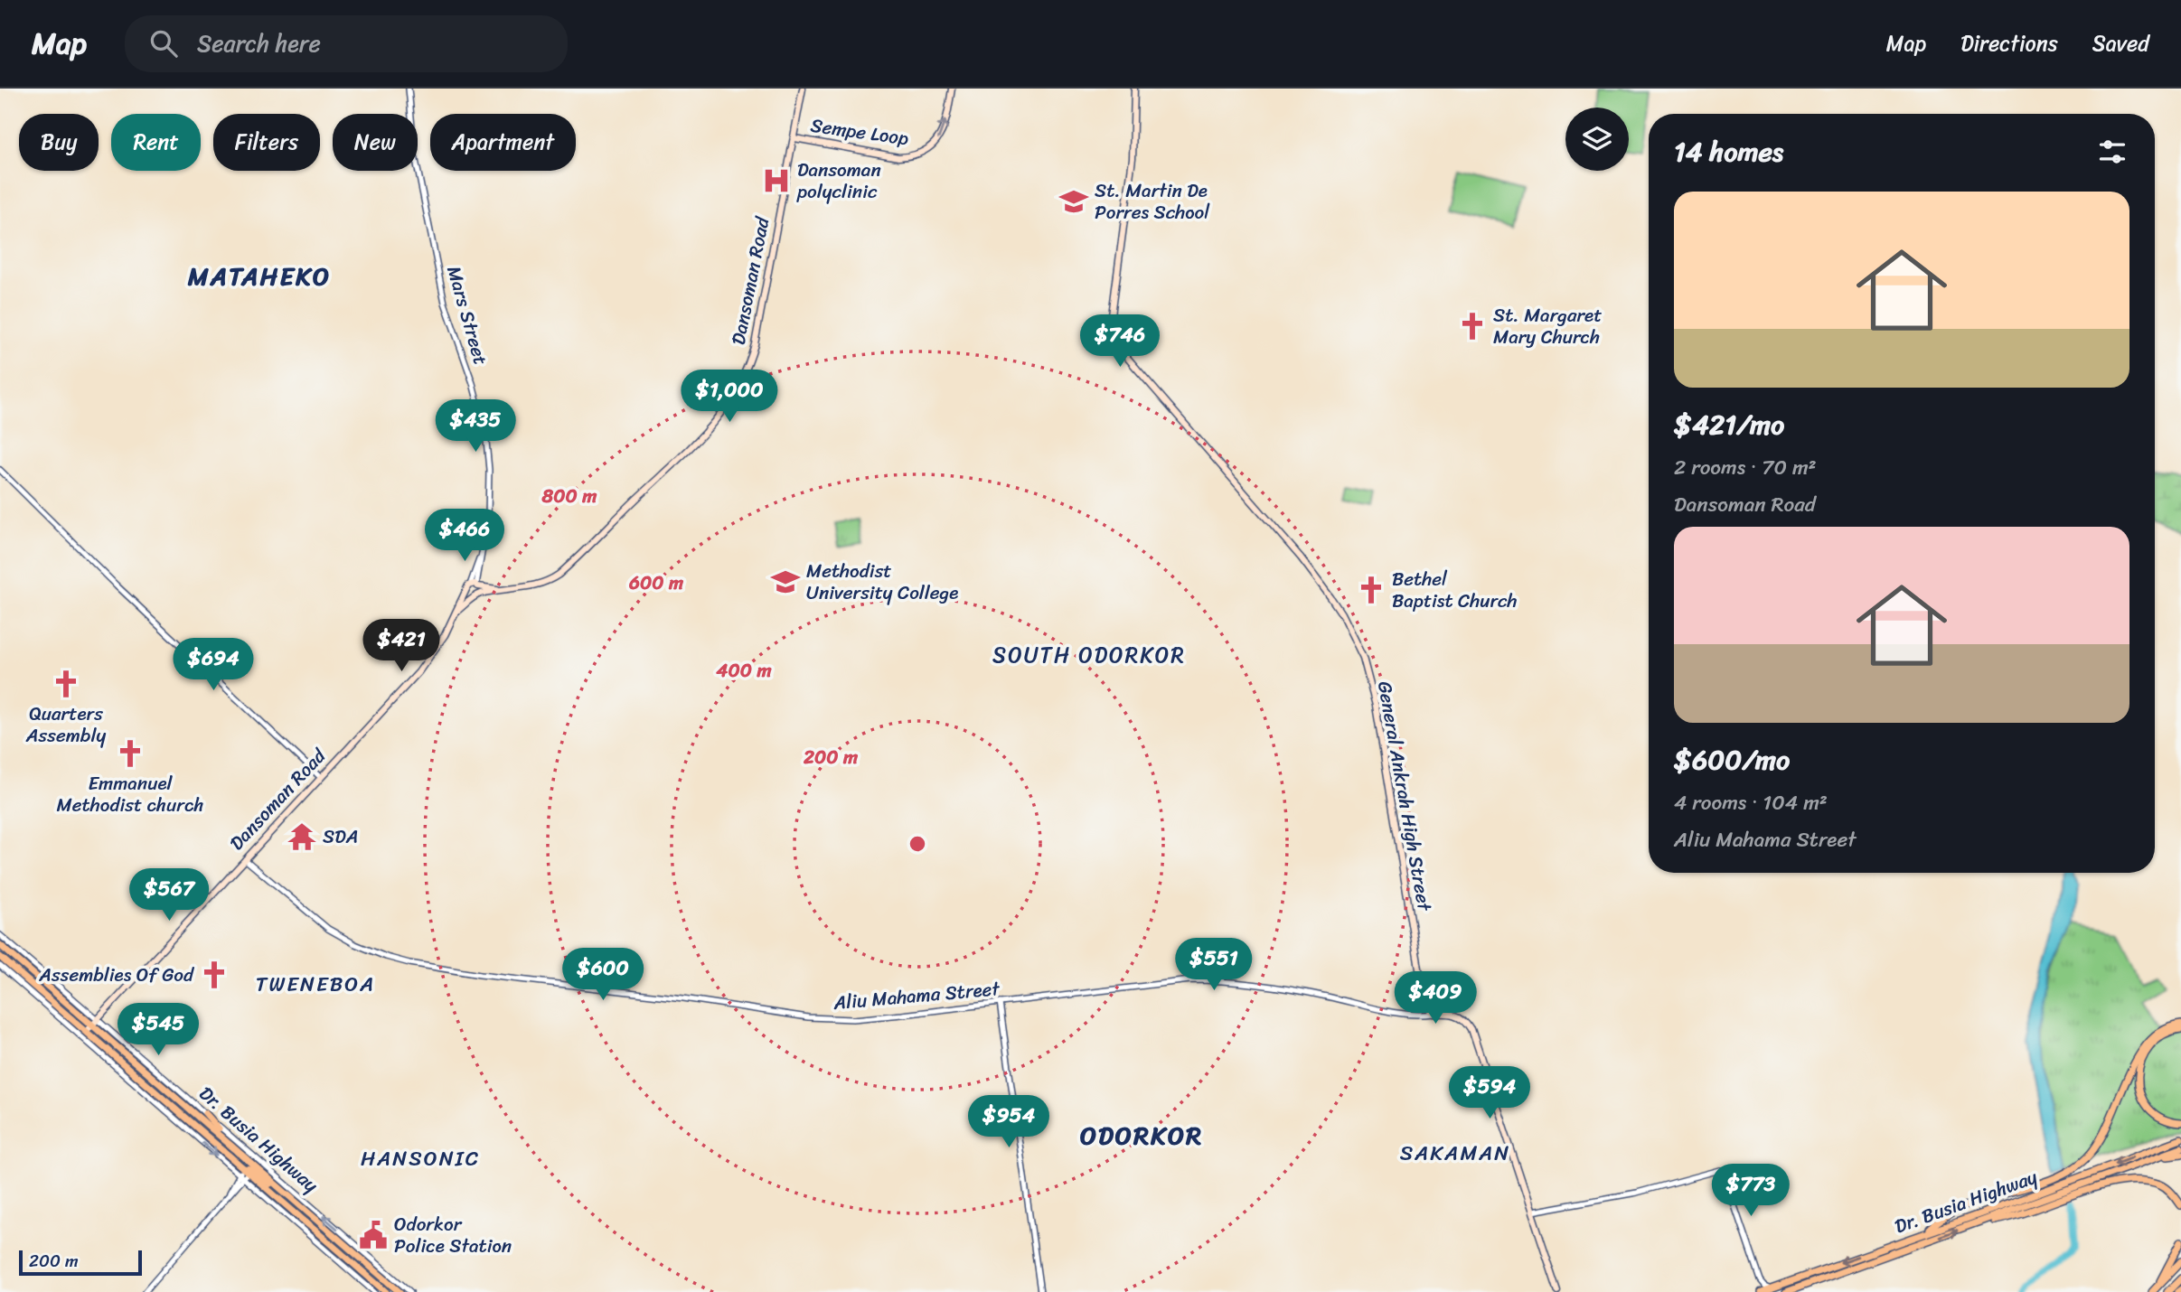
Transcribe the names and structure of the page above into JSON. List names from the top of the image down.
{
  "streets": {
    "highway": ["Dr. Busia Highway"],
    "main road": ["Sempe Loop", "Dansoman Road", "General Ankrah High Street"],
    "street": ["Mars Street", "Aliu Mahama Street"]
  },
  "crossings": [
    ["Sempe Loop", "Dansoman Road"],
    ["Dansoman Road", "Mars Street"],
    ["Dansoman Road", "Aliu Mahama Street"],
    ["Dansoman Road", "Dr. Busia Highway"]
  ],
  "one_way": ["Sempe Loop"],
  "districts": [
    "MATAHEKO",
    "SOUTH ODORKOR",
    "TWENEBOA",
    "ODORKOR",
    "SAKAMAN",
    "HANSONIC"
  ],
  "places": {
    "hospital": ["Dansoman polyclinic"],
    "school or university": ["St. Martin De Porres School", "Methodist University College"],
    "church": [
      "St. Margaret Mary Church",
      "Bethel Baptist Church",
      "Quarters Assembly",
      "Emmanuel Methodist church",
      "Assemblies Of God"
    ],
    "temple": ["SDA"],
    "public building": ["Odorkor Police Station"]
  },
  "scale_bar": "200 m",
  "page": {
    "header": "Map",
    "search": "Search here",
    "nav": ["Map", "Directions", "Saved"],
    "chip": [
      "Buy",
      "Rent",
      "Filters",
      "New",
      "Apartment"
    ],
    "heading": "14 homes",
    "list": [
      {
        "name": "$421/mo",
        "note": "2 rooms · 70 m² · Dansoman Road"
      },
      {
        "name": "$600/mo",
        "note": "4 rooms · 104 m² · Aliu Mahama Street"
      }
    ],
    "price": [
      "$746",
      "$1,000",
      "$435",
      "$466",
      "$421",
      "$694",
      "$567",
      "$551",
      "$600",
      "$409",
      "$545",
      "$594",
      "$954",
      "$773"
    ],
    "scale": "200 m"
  },
  "rings": [
    "800 m",
    "600 m",
    "400 m",
    "200 m"
  ]
}
